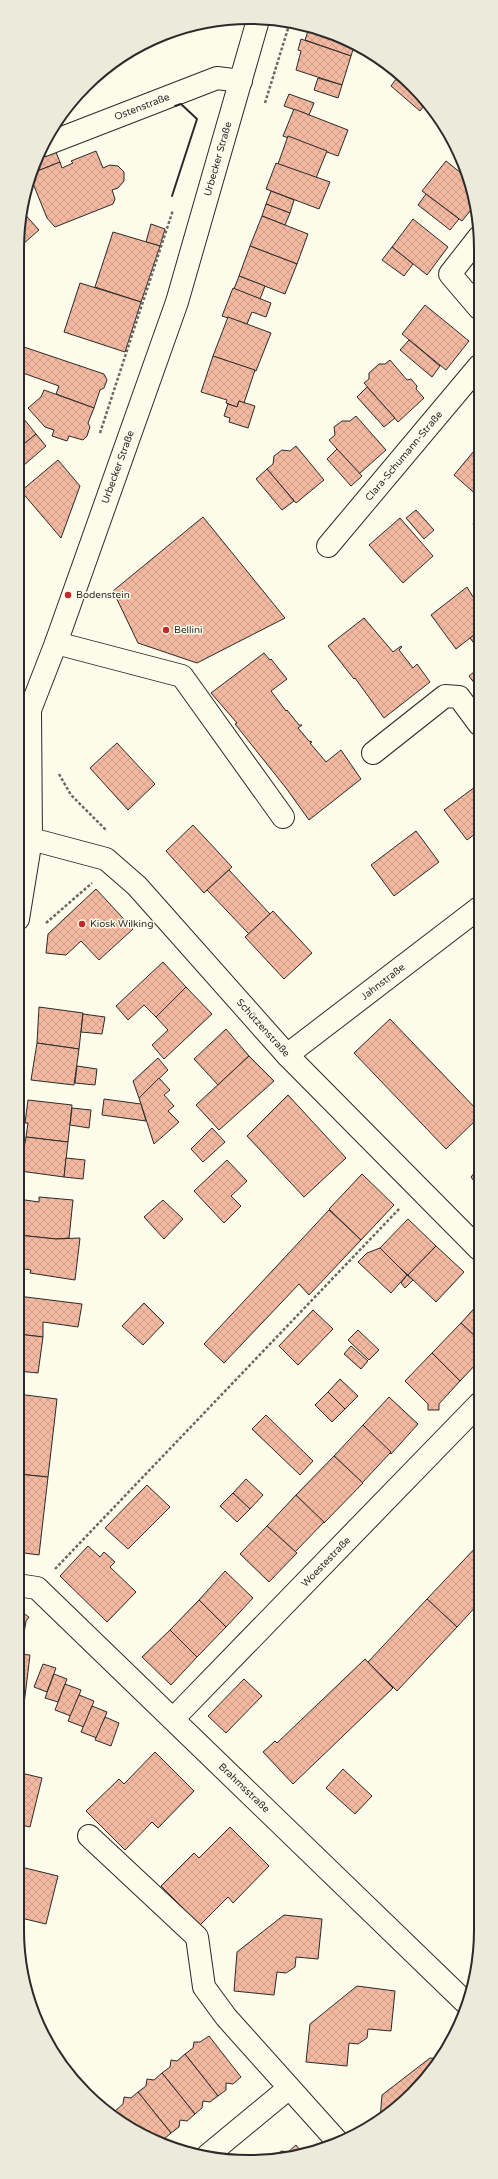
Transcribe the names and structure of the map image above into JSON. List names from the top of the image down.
{
  "streets": {
    "street": [
      "Ostenstraße",
      "Urbecker Straße",
      "Clara-Schumann-Straße",
      "Jahnstraße",
      "Schützenstraße",
      "Woestestraße",
      "Brahmsstraße"
    ]
  },
  "crossings": [
    ["Ostenstraße", "Urbecker Straße"],
    ["Urbecker Straße", "Schützenstraße"],
    ["Jahnstraße", "Schützenstraße"],
    ["Woestestraße", "Brahmsstraße"]
  ],
  "places": ["Bodenstein", "Bellini", "Kiosk Wilking"]
}
